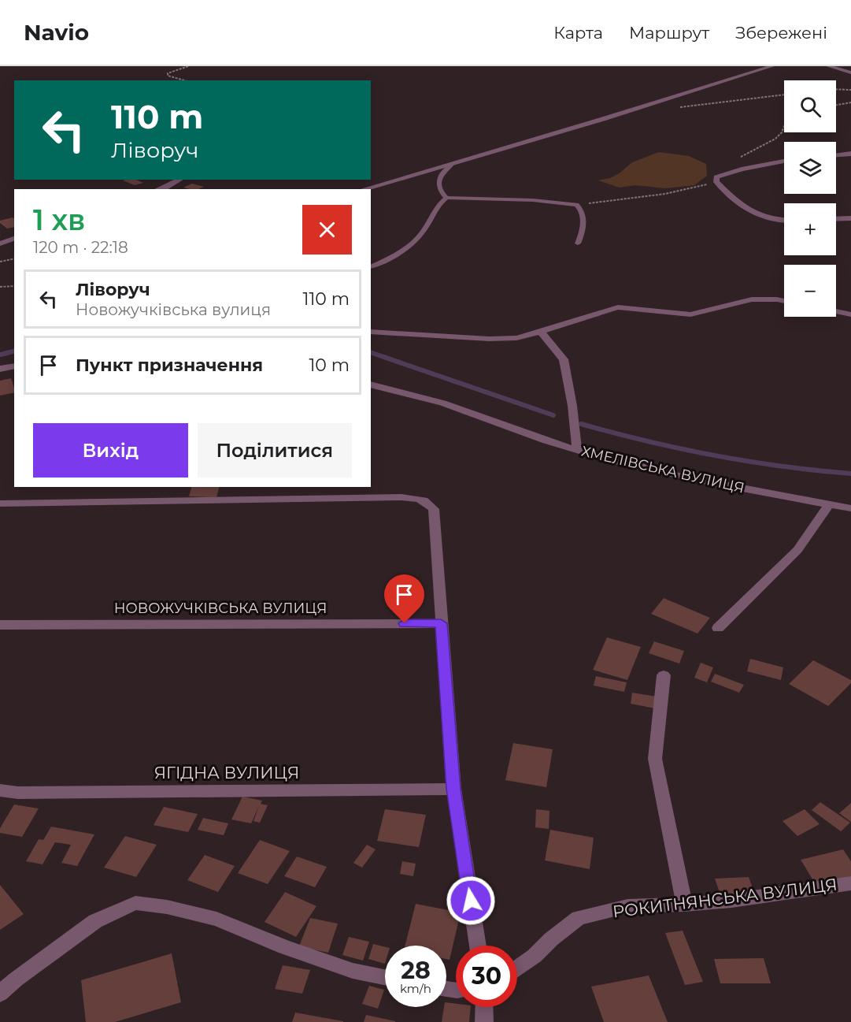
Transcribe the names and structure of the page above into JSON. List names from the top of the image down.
{
  "streets": {
    "street": [
      "ХМЕЛІВСЬКА ВУЛИЦЯ",
      "НОВОЖУЧКІВСЬКА ВУЛИЦЯ",
      "ЯГІДНА ВУЛИЦЯ",
      "РОКИТНЯНСЬКА ВУЛИЦЯ"
    ]
  },
  "page": {
    "header": "Navio",
    "nav": ["Карта", "Маршрут", "Збережені"],
    "map_buttons": ["+", "−"],
    "turn": ["110 m", "Ліворуч"],
    "heading": ["1 хв", "120 m · 22:18"],
    "list": [
      {
        "name": "Ліворуч",
        "note": "Новожучківська вулиця",
        "value": "110 m"
      },
      {
        "name": "Пункт призначення",
        "value": "10 m"
      }
    ],
    "buttons": ["Вихід", "Поділитися"],
    "speed": "28 km/h",
    "limit": "30"
  }
}
